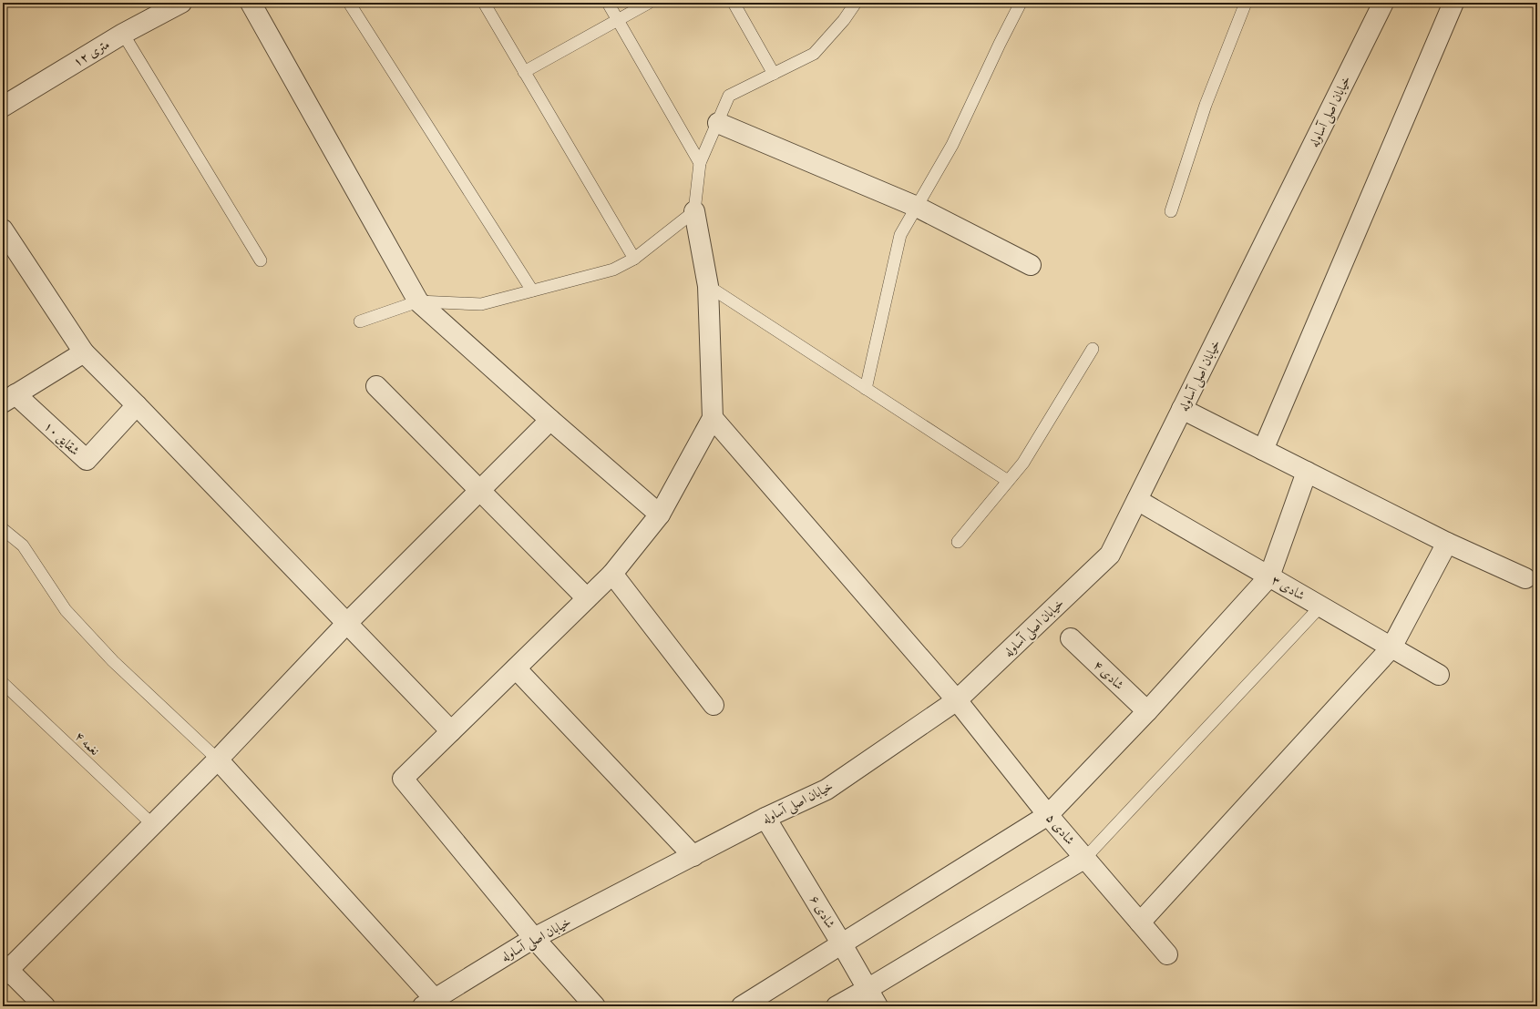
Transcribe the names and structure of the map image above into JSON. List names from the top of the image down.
{
  "streets": {
    "street": [
      "۱۲ متری",
      "خیابان اصلی آساوله",
      "شقایق ۱۰",
      "شادی ۳",
      "شادی ۴",
      "شادی ۵",
      "شادی ۶"
    ],
    "lane": ["نغمه ۴"]
  },
  "crossings": [
    ["خیابان اصلی آساوله", "شادی ۳"],
    ["خیابان اصلی آساوله", "شادی ۵"],
    ["خیابان اصلی آساوله", "شادی ۶"]
  ]
}
